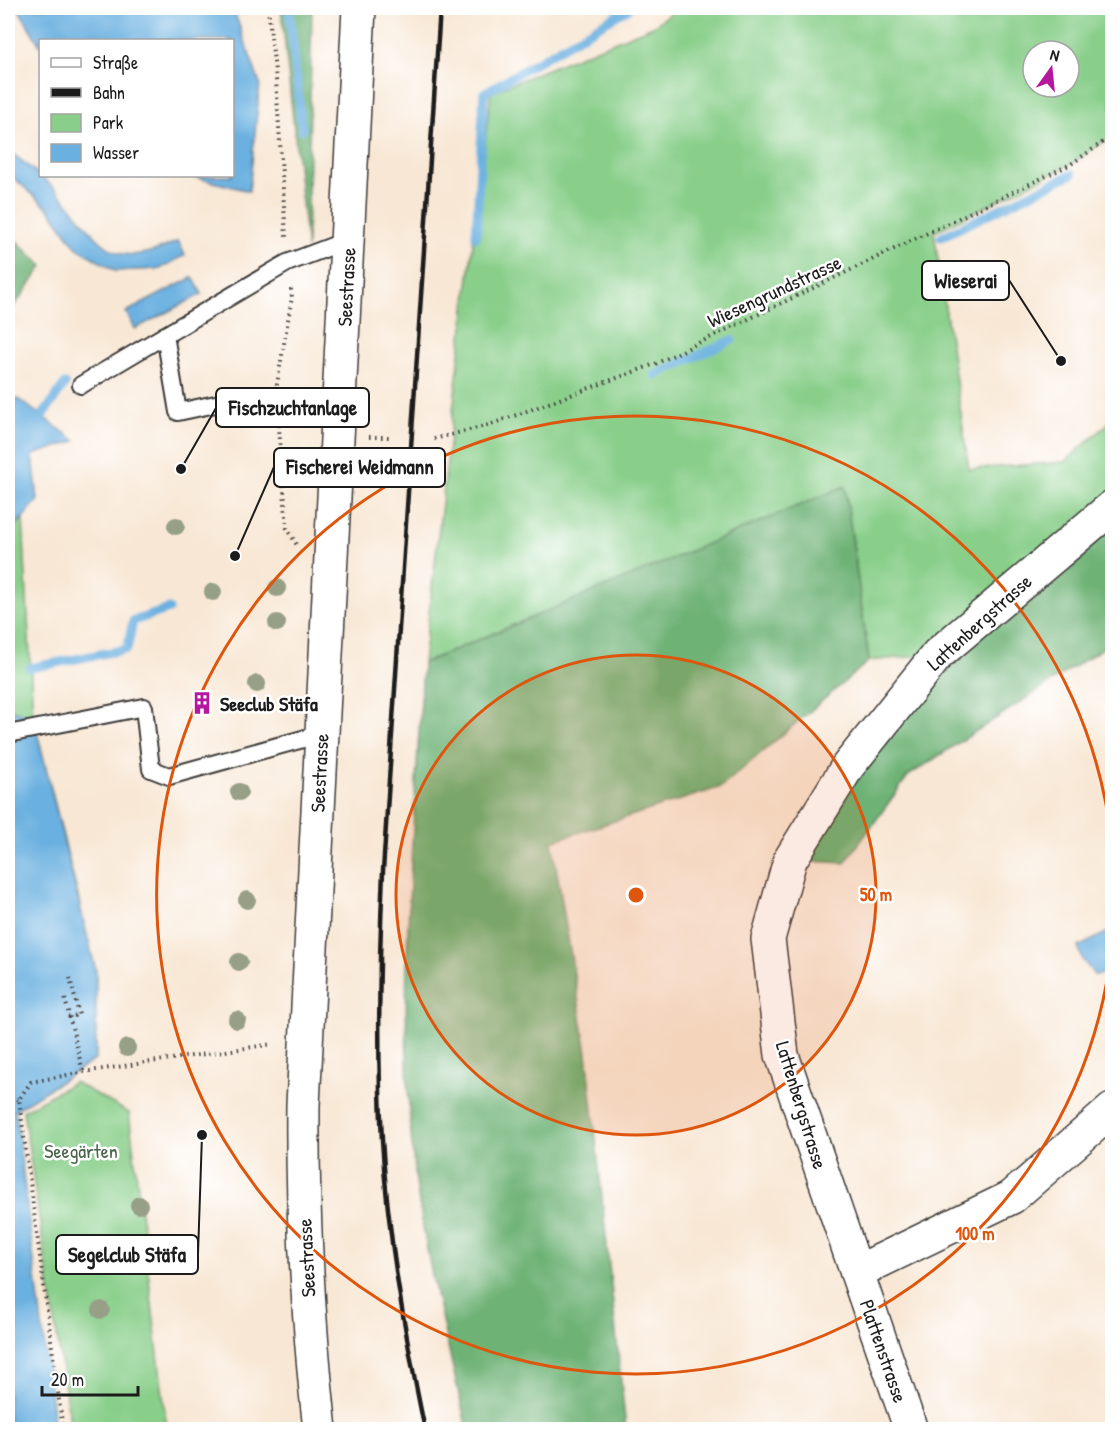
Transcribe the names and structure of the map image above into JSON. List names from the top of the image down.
{
  "streets": {
    "main road": ["Seestrasse", "Lattenbergstrasse", "Plattenstrasse"],
    "path": ["Wiesengrundstrasse"]
  },
  "crossings": [
    ["Lattenbergstrasse", "Plattenstrasse"]
  ],
  "parks": ["Seegärten"],
  "places": {
    "other": [
      "Wieserai",
      "Fischzuchtanlage",
      "Fischerei Weidmann",
      "Segelclub Stäfa"
    ],
    "building": ["Seeclub Stäfa"]
  },
  "legend": [
    "Straße",
    "Bahn",
    "Park",
    "Wasser"
  ],
  "scale_bar": "20 m",
  "north": "top",
  "rings": ["50 m", "100 m"]
}
